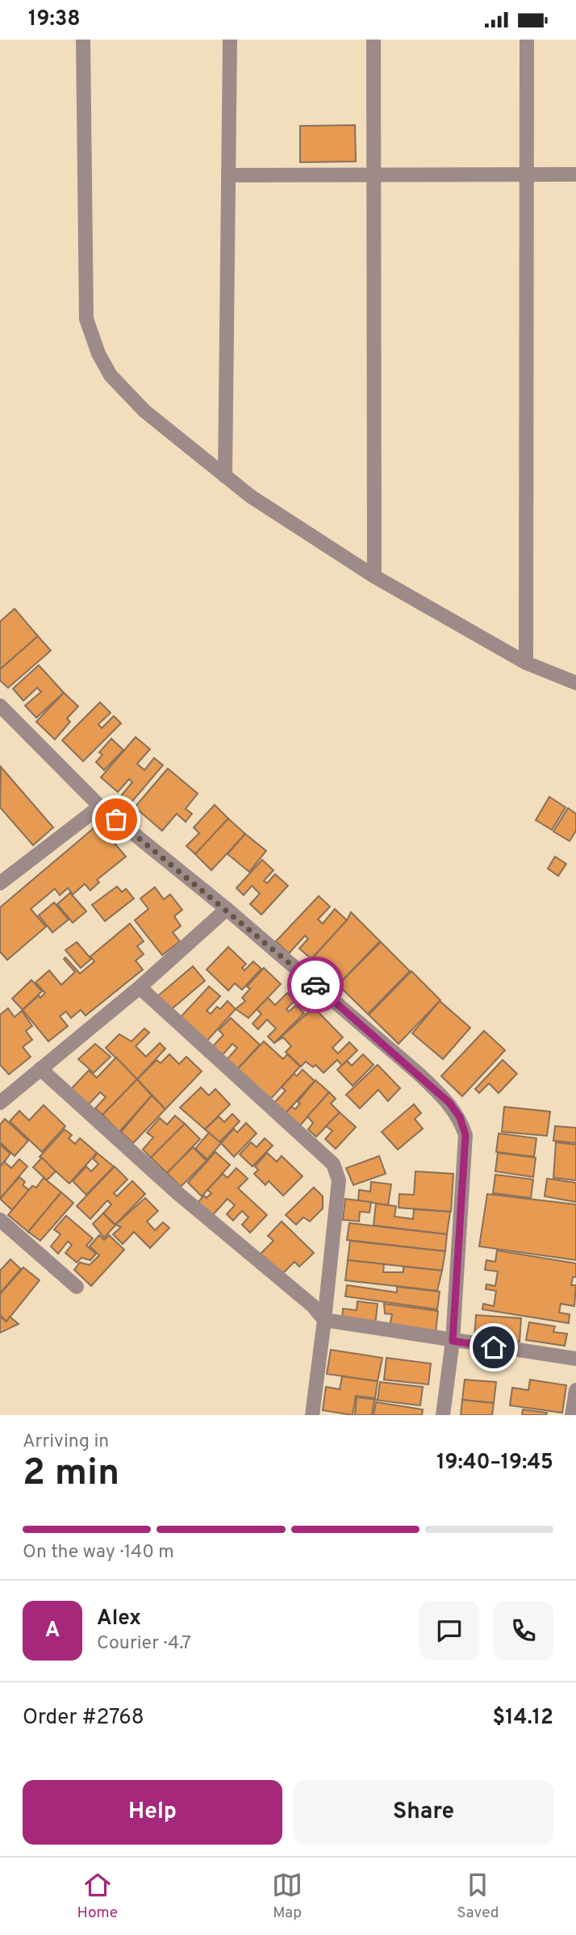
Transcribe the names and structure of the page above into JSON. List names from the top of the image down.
{
  "page": {
    "status": "19:38",
    "heading": ["2 min", "Arriving in", "19:40–19:45"],
    "panel": [
      "Alex",
      "Courier · 4.7",
      "Order #2768",
      "$14.12"
    ],
    "bar": "On the way · 140 m",
    "round": "A",
    "buttons": ["Help", "Share"],
    "tabs": ["Home", "Map", "Saved"]
  }
}
